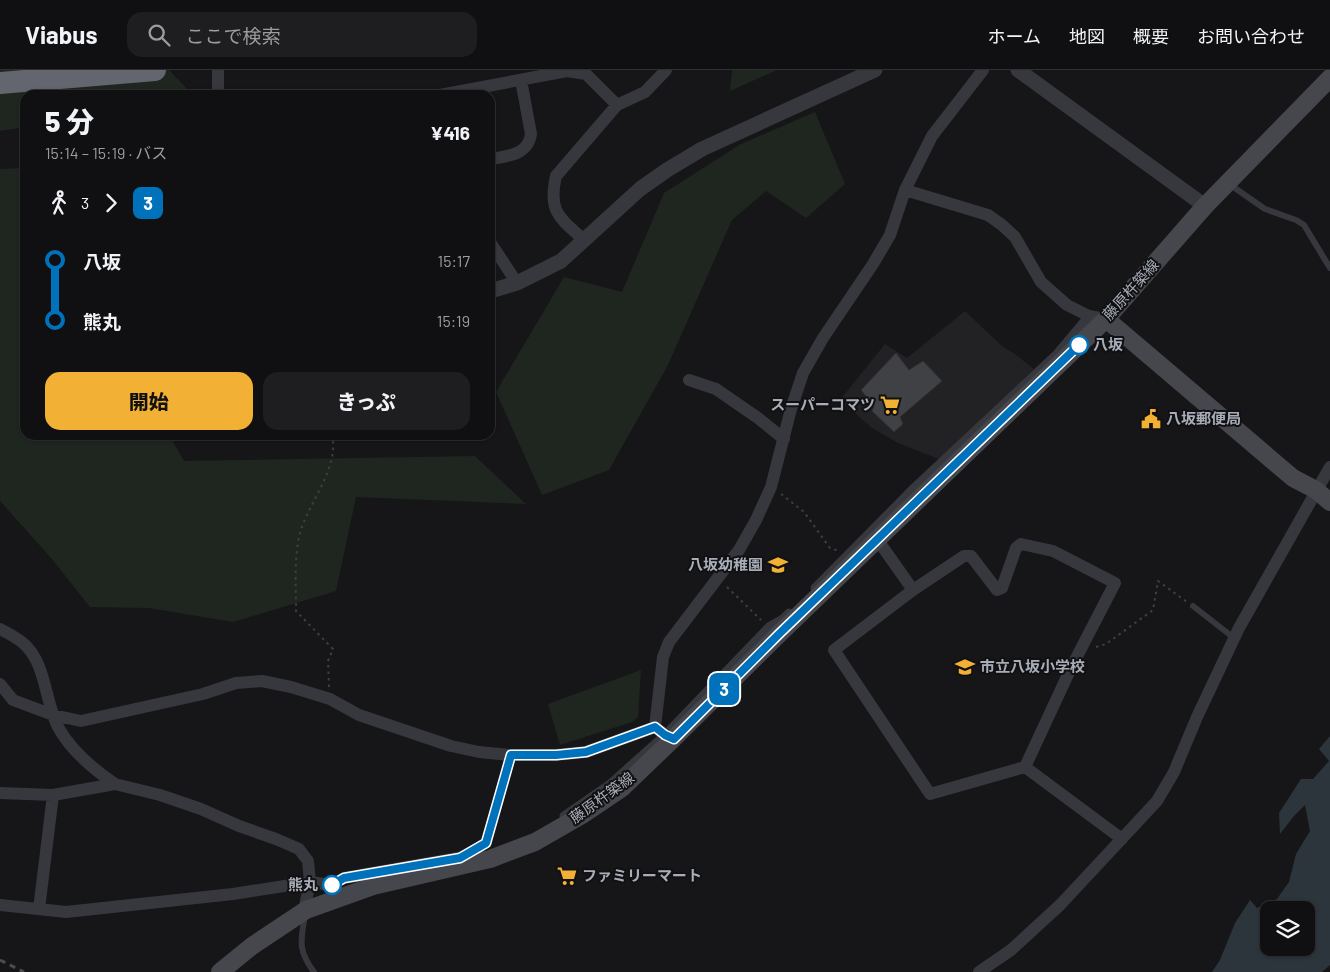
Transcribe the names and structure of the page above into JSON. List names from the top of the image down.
{
  "streets": {
    "main road": ["藤原杵築線"]
  },
  "places": {
    "other": ["八坂", "熊丸"],
    "supermarket": ["スーパーコマツ", "ファミリーマート"],
    "public building": ["八坂郵便局"],
    "school or university": ["八坂幼稚園", "市立八坂小学校"]
  },
  "lines": ["bus line 3"],
  "page": {
    "header": "Viabus",
    "search": "ここで検索",
    "nav": [
      "ホーム",
      "地図",
      "概要",
      "お問い合わせ"
    ],
    "on_map": "3",
    "heading": ["5 分", "15:14 – 15:19 · バス", "¥416"],
    "legs": ["3", "3"],
    "list": [
      {
        "name": "八坂",
        "value": "15:17"
      },
      {
        "name": "熊丸",
        "value": "15:19"
      }
    ],
    "buttons": ["開始", "きっぷ"]
  }
}
